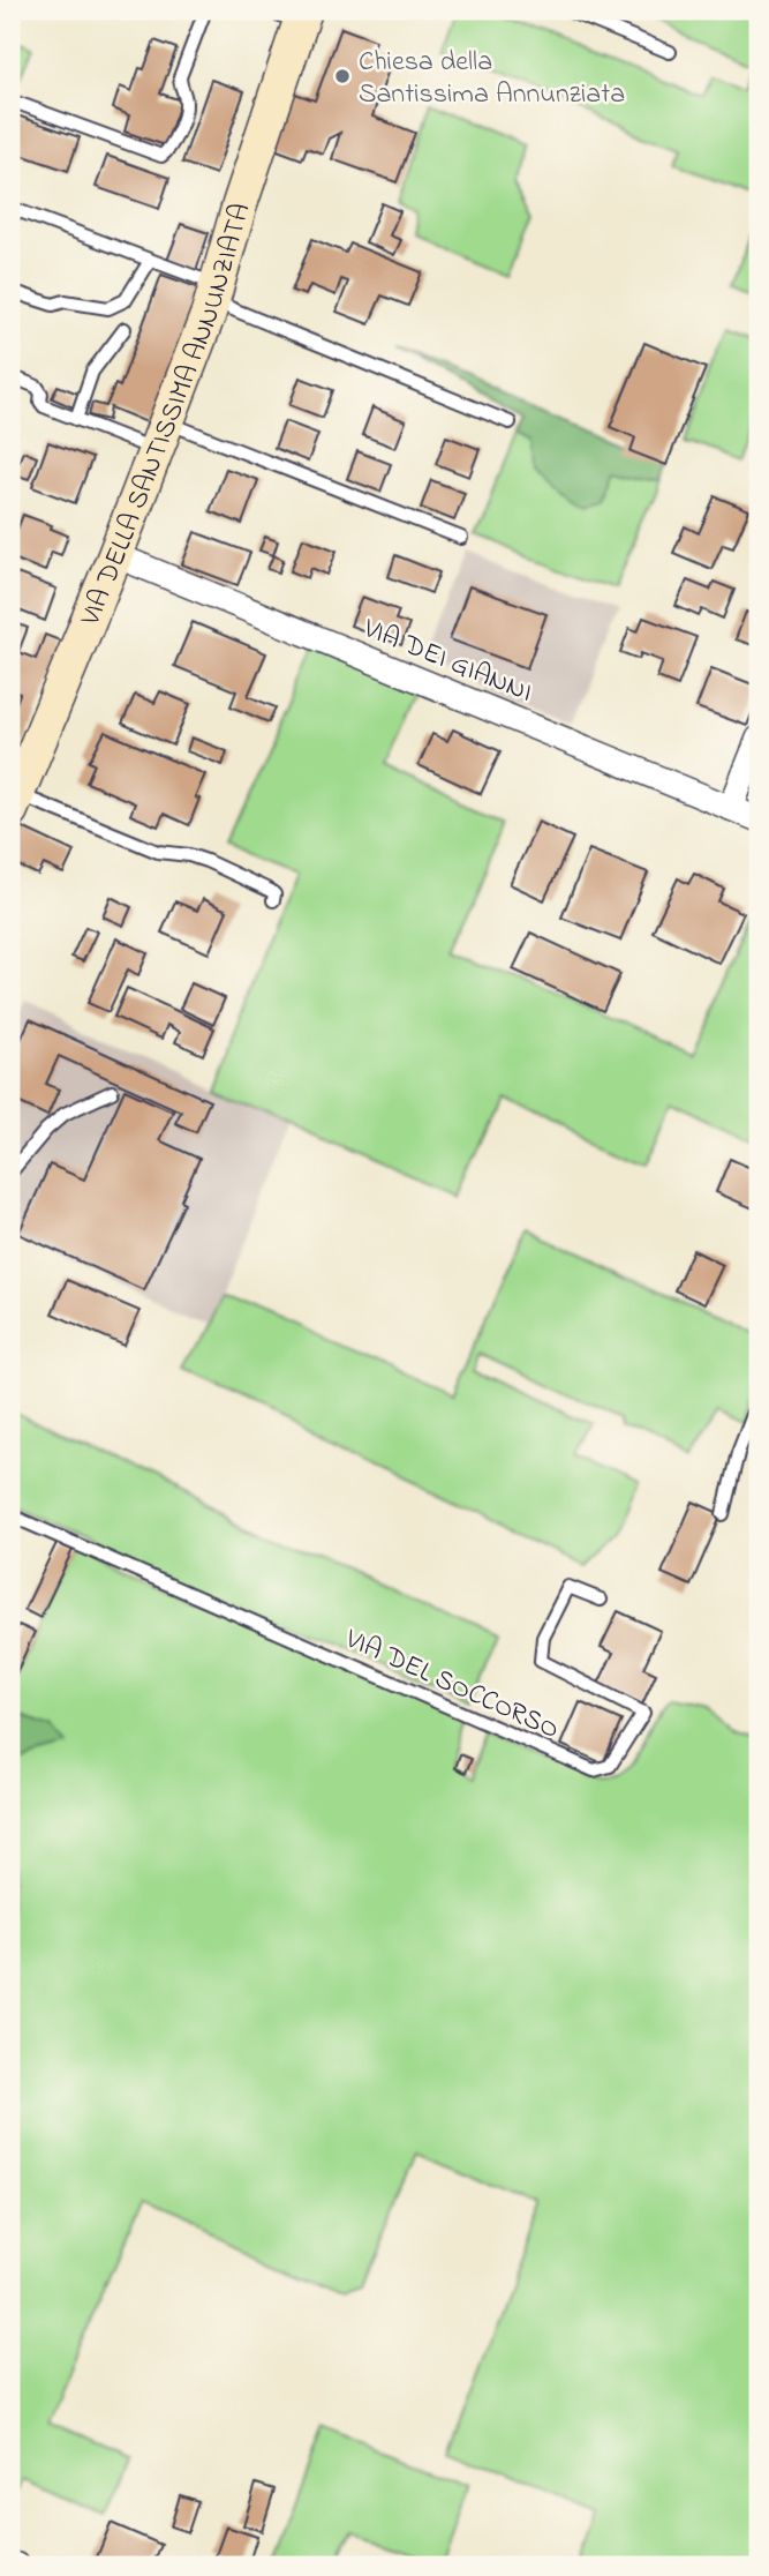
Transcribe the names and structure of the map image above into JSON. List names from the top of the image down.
{
  "streets": {
    "street": ["VIA DELLA SANTISSIMA ANNUNZIATA", "VIA DEI GIANNI"],
    "lane": ["VIA DEL SOCCORSO"]
  },
  "crossings": [
    ["VIA DELLA SANTISSIMA ANNUNZIATA", "VIA DEI GIANNI"]
  ],
  "places": ["Chiesa della Santissima Annunziata"]
}
